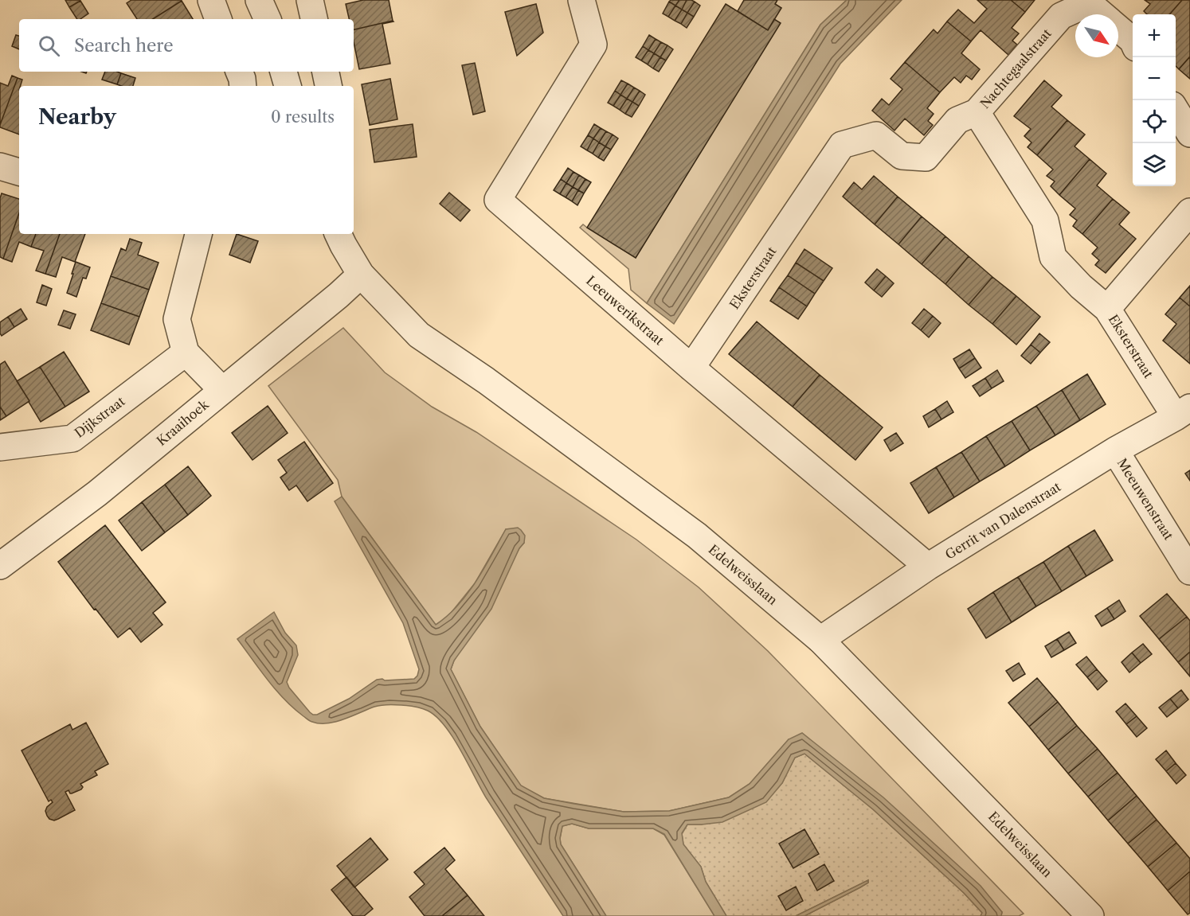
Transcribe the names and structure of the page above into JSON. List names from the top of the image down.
{
  "streets": {
    "street": [
      "Nachtegaalstraat",
      "Eksterstraat",
      "Leeuwerikstraat",
      "Dijkstraat",
      "Kraaihoek",
      "Meeuwenstraat",
      "Gerrit van Dalenstraat",
      "Edelweisslaan"
    ]
  },
  "crossings": [
    ["Nachtegaalstraat", "Eksterstraat"],
    ["Eksterstraat", "Leeuwerikstraat"],
    ["Eksterstraat", "Gerrit van Dalenstraat"],
    ["Leeuwerikstraat", "Gerrit van Dalenstraat"],
    ["Kraaihoek", "Edelweisslaan"],
    ["Meeuwenstraat", "Gerrit van Dalenstraat"],
    ["Gerrit van Dalenstraat", "Edelweisslaan"]
  ],
  "north": "bottom right",
  "page": {
    "map_buttons": ["+", "−"],
    "search": "Search here",
    "heading": ["Nearby", "0 results"]
  }
}
